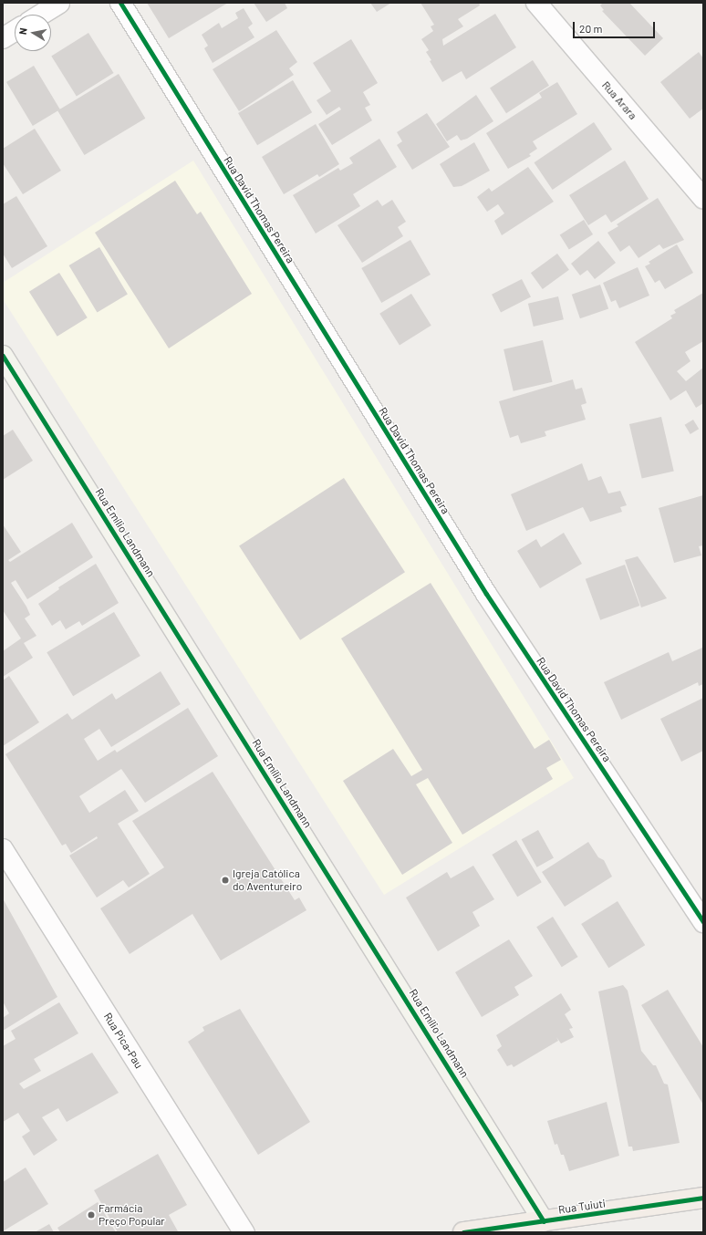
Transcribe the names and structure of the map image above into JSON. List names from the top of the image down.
{
  "streets": {
    "main road": ["Rua Tuiuti"],
    "street": [
      "Rua Arara",
      "Rua David Thomas Pereira",
      "Rua Emílio Landmann",
      "Rua Pica-Pau"
    ]
  },
  "crossings": [
    ["Rua Emílio Landmann", "Rua Tuiuti"]
  ],
  "places": ["Igreja Católica do Aventureiro", "Farmácia Preço Popular"],
  "scale_bar": "20 m",
  "north": "left"
}
